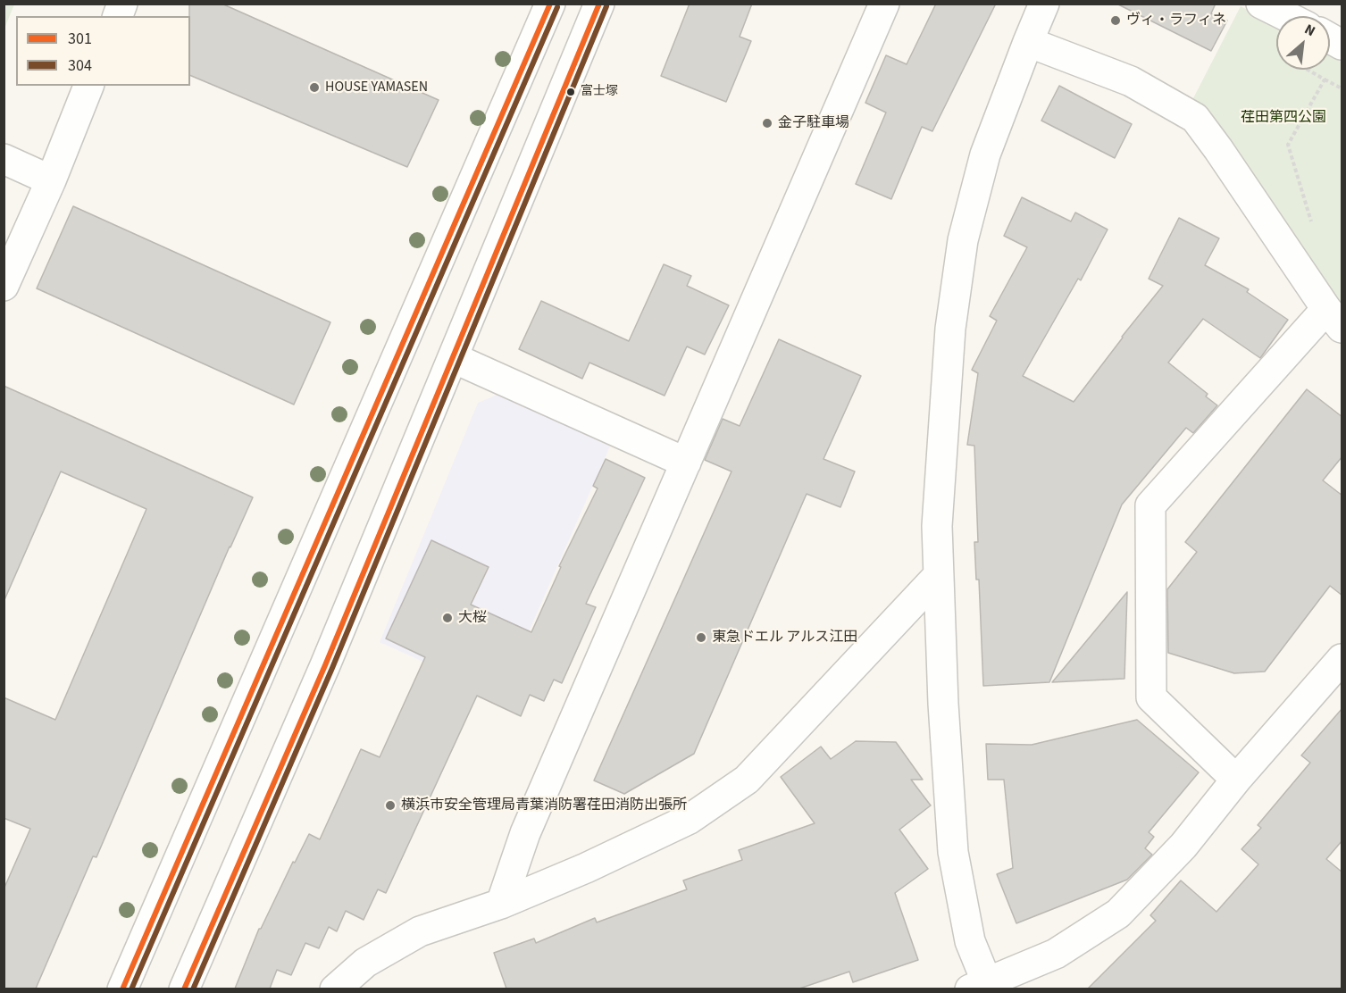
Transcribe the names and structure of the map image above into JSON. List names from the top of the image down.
{
  "parks": ["荏田第四公園"],
  "places": [
    "ヴィ・ラフィネ",
    "HOUSE YAMASEN",
    "富士塚",
    "金子駐車場",
    "大桜",
    "東急ドエル アルス江田",
    "横浜市安全管理局青葉消防署荏田消防出張所"
  ],
  "lines": ["transit line 301", "transit line 304"],
  "legend": ["301", "304"],
  "north": "top right"
}
